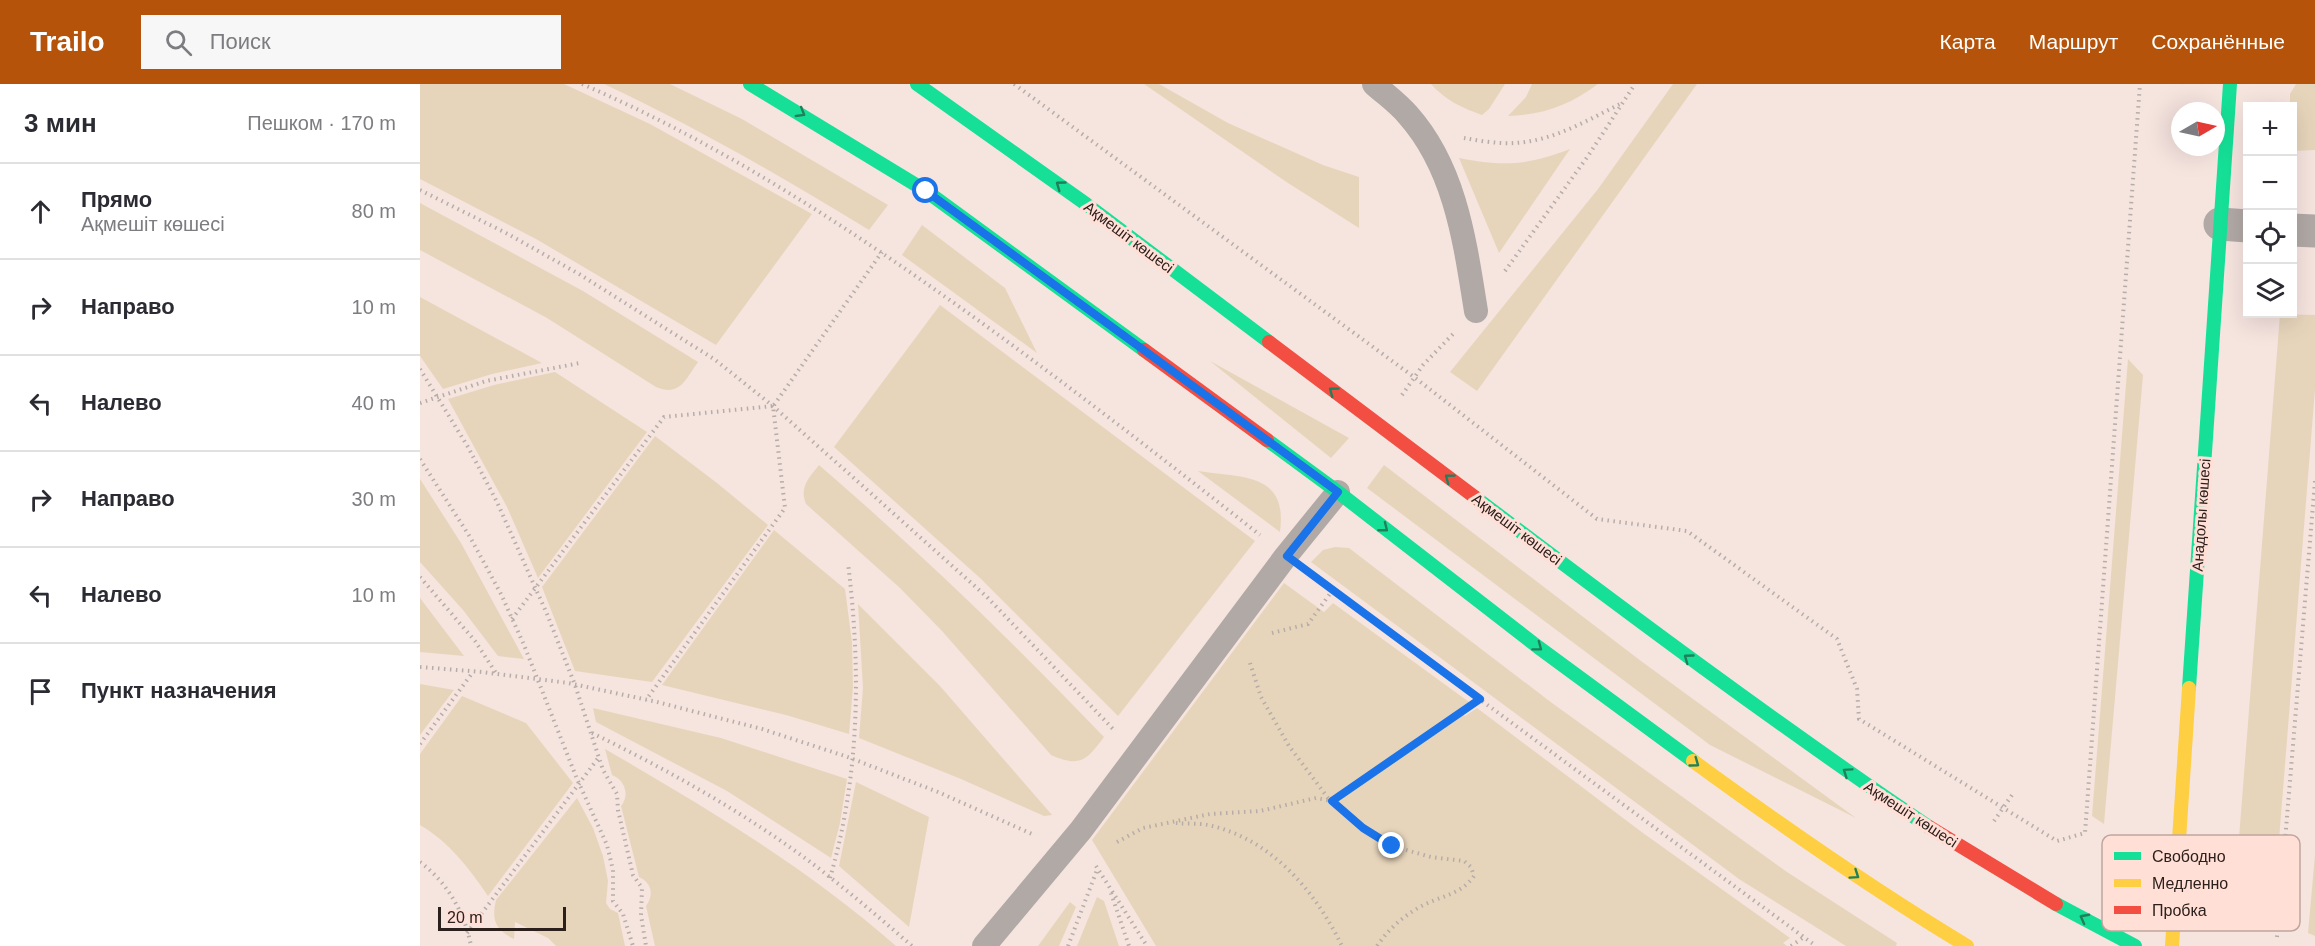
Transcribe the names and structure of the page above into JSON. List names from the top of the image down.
{
  "streets": {
    "street": ["Ақмешіт көшесі", "Анадолы көшесі"]
  },
  "legend": ["Свободно", "Медленно", "Пробка"],
  "scale_bar": "20 m",
  "north": "right",
  "page": {
    "header": "Trailo",
    "search": "Поиск",
    "nav": ["Карта", "Маршрут", "Сохранённые"],
    "heading": ["3 мин", "Пешком · 170 m"],
    "map_buttons": ["+", "−"],
    "list": [
      ["Прямо", "Ақмешіт көшесі", "80 m"],
      ["Направо", "10 m"],
      ["Налево", "40 m"],
      ["Направо", "30 m"],
      ["Налево", "10 m"],
      "Пункт назначения"
    ],
    "scale": "20 m"
  }
}
